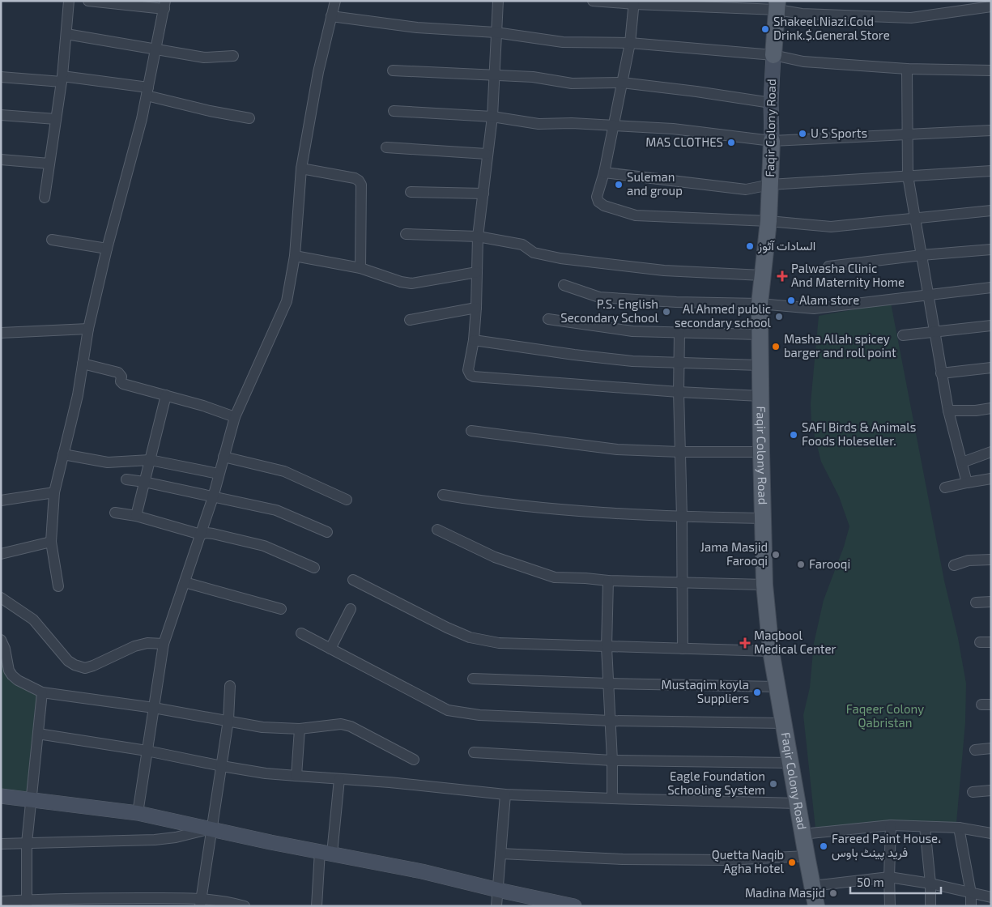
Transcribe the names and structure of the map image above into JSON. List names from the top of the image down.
{
  "streets": {
    "main road": ["Faqir Colony Road"]
  },
  "parks": ["Faqeer Colony Qabristan"],
  "places": {
    "other": [
      "Shakeel.Niazi.Cold Drink.$.General Store",
      "U S Sports",
      "MAS CLOTHES",
      "Suleman and group",
      "السادات آٹوز",
      "Alam store",
      "P.S. English Secondary School",
      "Al Ahmed public secondary school",
      "Masha Allah spicey barger and roll point",
      "SAFI Birds & Animals Foods Holeseller.",
      "Jama Masjid Farooqi",
      "Farooqi",
      "Mustaqim koyla Suppliers",
      "Eagle Foundation Schooling System",
      "Fareed Paint House، فرید پینٹ ہاوس",
      "Quetta Naqib Agha Hotel",
      "Madina Masjid"
    ],
    "health": ["Palwasha Clinic And Maternity Home", "Maqbool Medical Center"]
  },
  "scale_bar": "50 m"
}
